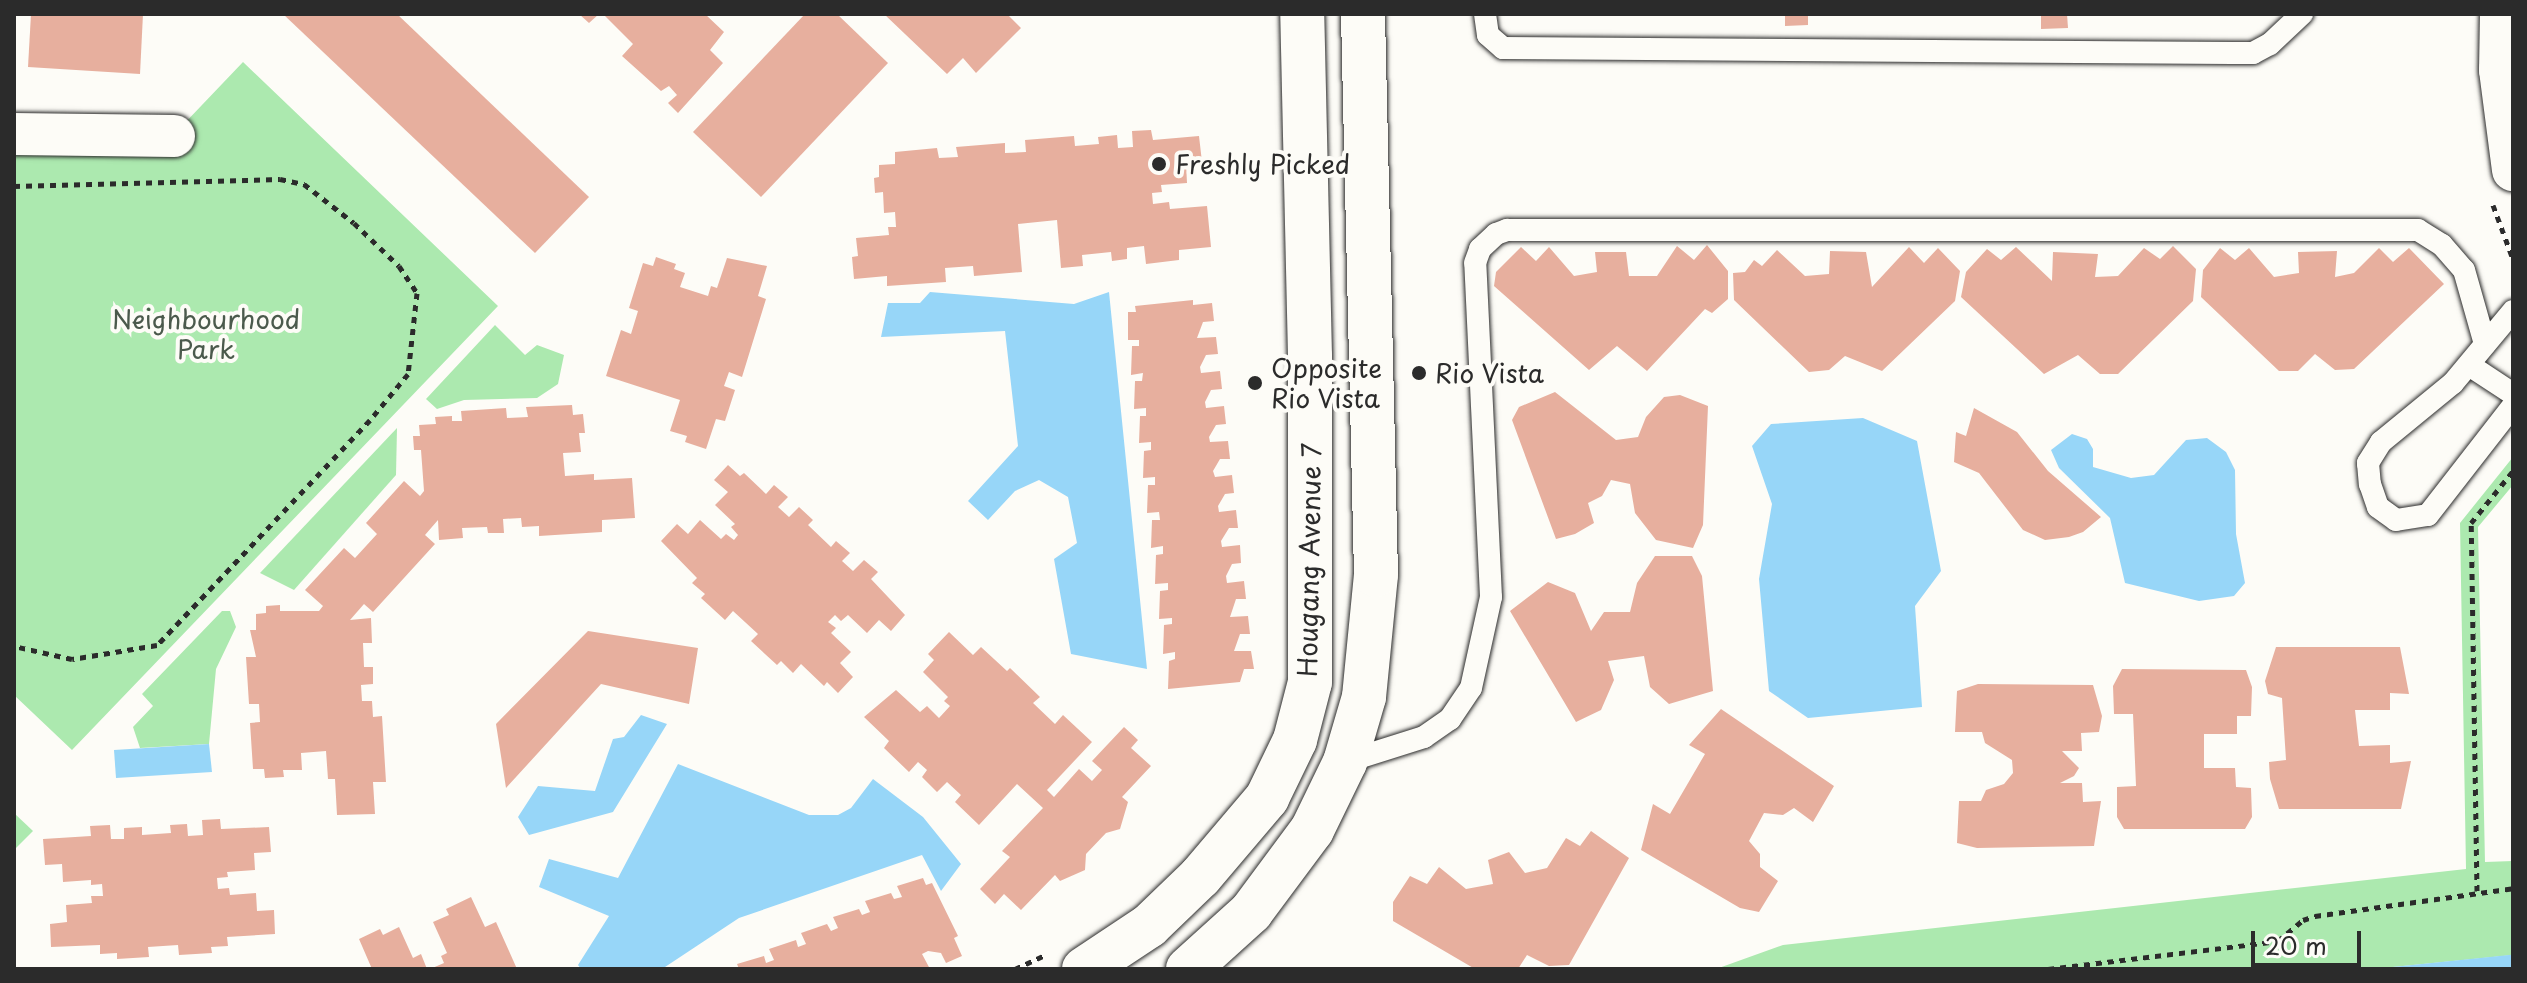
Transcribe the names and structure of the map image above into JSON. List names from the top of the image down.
{
  "streets": {
    "main road": ["Hougang Avenue 7"]
  },
  "parks": ["Neighbourhood Park"],
  "places": ["Freshly Picked", "Rio Vista", "Opposite Rio Vista"],
  "scale_bar": "20 m"
}
